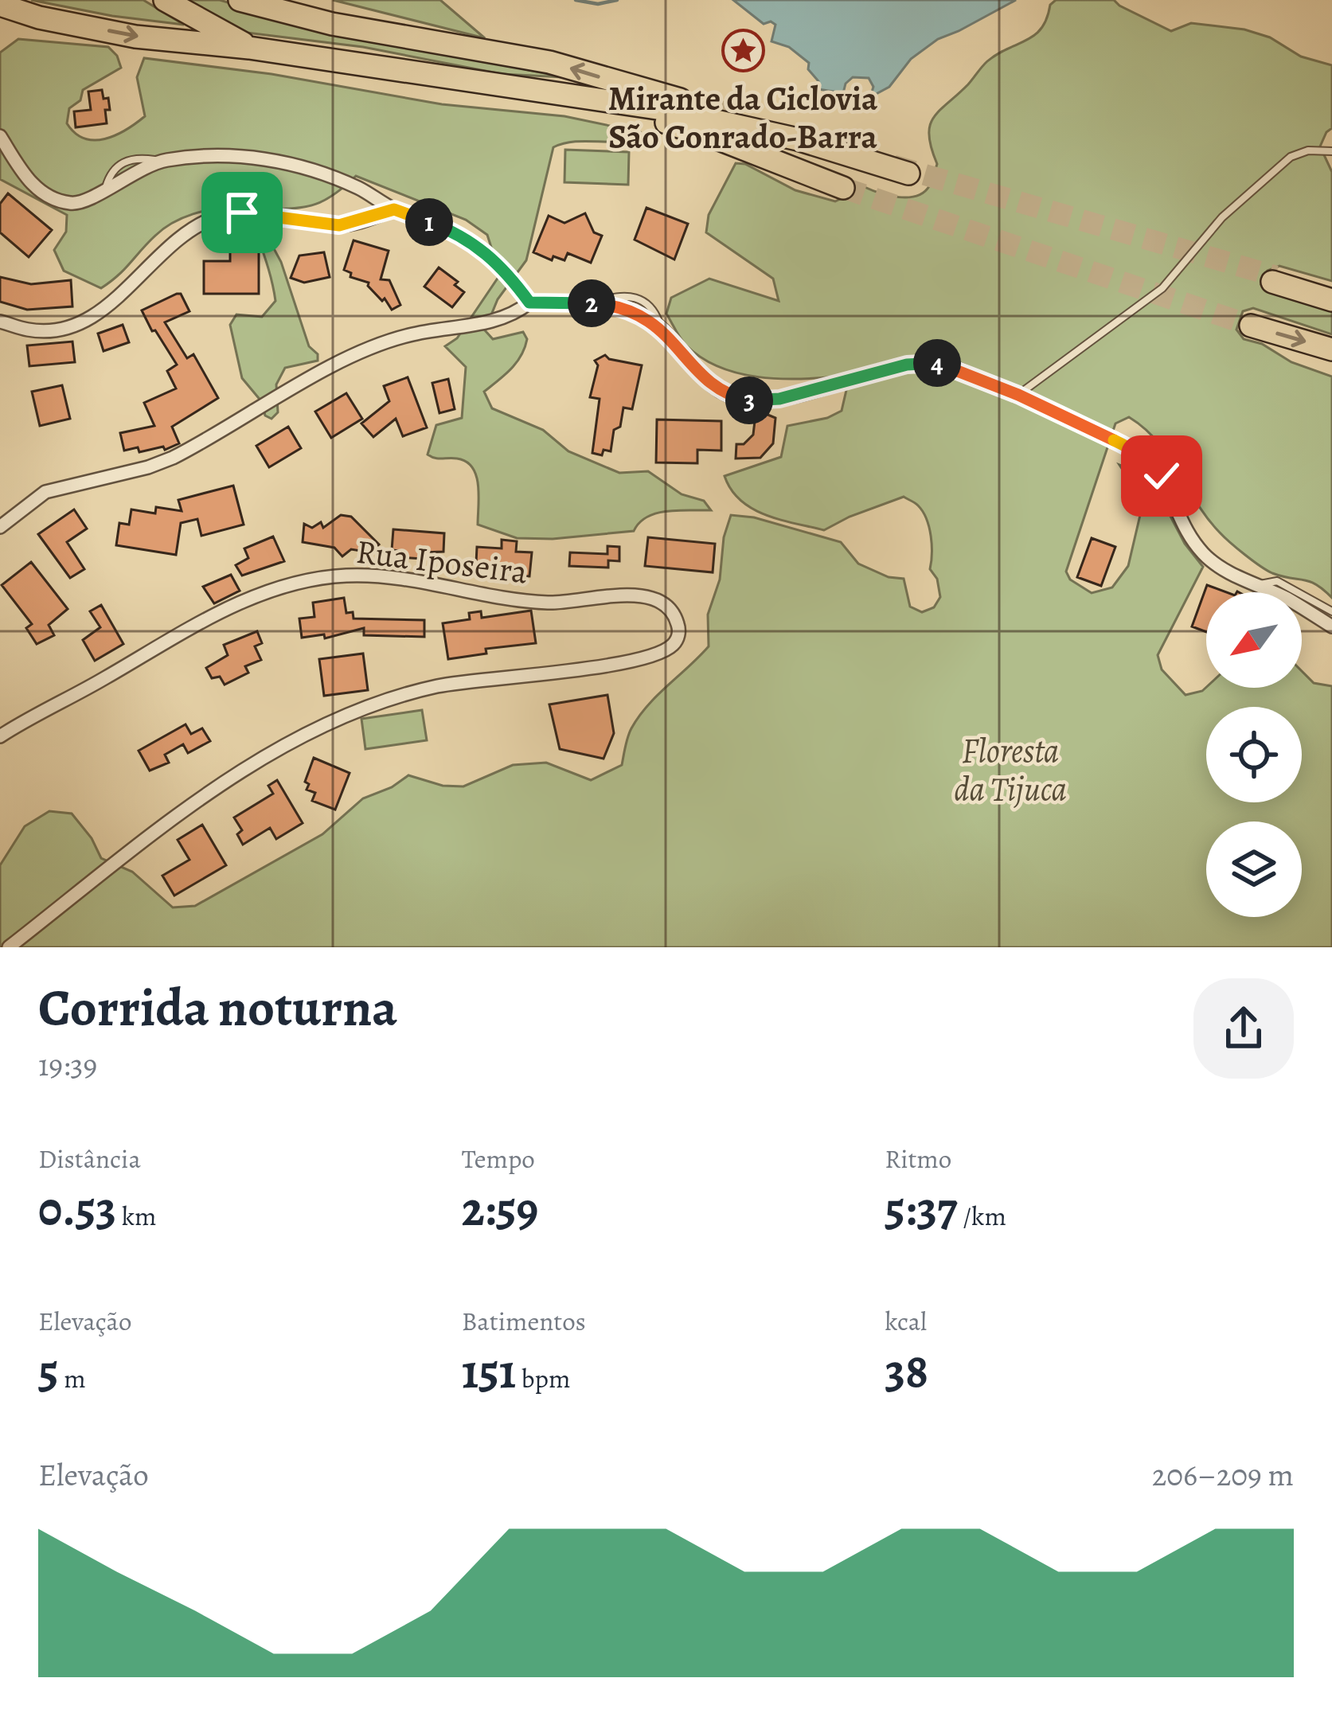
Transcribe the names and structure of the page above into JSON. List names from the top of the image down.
{
  "streets": {
    "street": ["Rua Iposeira"]
  },
  "parks": ["Floresta da Tijuca"],
  "places": {
    "place": ["Mirante da Ciclovia São Conrado-Barra"]
  },
  "north": "bottom left",
  "page": {
    "pins": [
      "1",
      "2",
      "4",
      "3"
    ],
    "heading": ["Corrida noturna", "19:39"],
    "stats": [
      ["Distância", "0.53 km"],
      ["Tempo", "2:59"],
      ["Ritmo", "5:37 /km"],
      ["Elevação", "5 m"],
      ["Batimentos", "151 bpm"],
      ["kcal", "38"]
    ],
    "chart": ["Elevação", "206–209 m"]
  }
}
